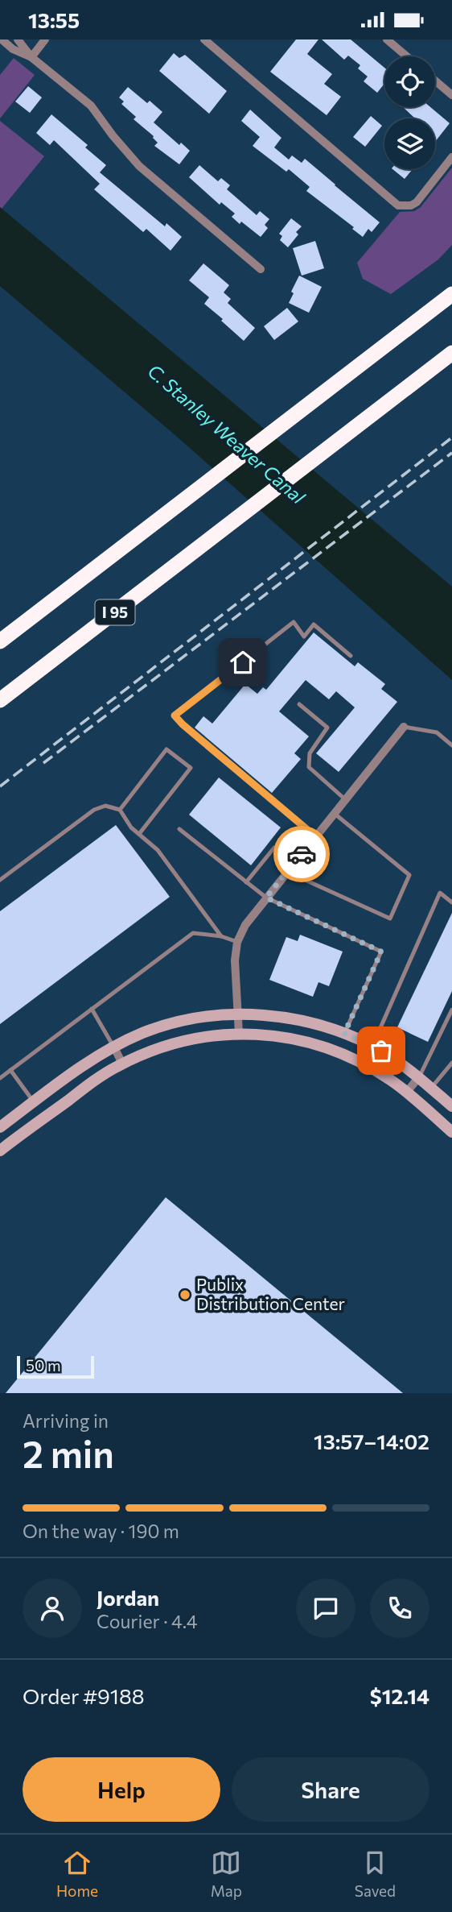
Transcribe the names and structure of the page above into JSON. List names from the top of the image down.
{
  "streets": {
    "highway": ["I 95"]
  },
  "water": ["C. Stanley Weaver Canal"],
  "places": ["Publix Distribution Center"],
  "scale_bar": "50 m",
  "page": {
    "status": "13:55",
    "scale": "50 m",
    "heading": ["2 min", "Arriving in", "13:57–14:02"],
    "panel": [
      "Jordan",
      "Courier · 4.4",
      "Order #9188",
      "$12.14"
    ],
    "bar": "On the way · 190 m",
    "buttons": ["Help", "Share"],
    "tabs": ["Home", "Map", "Saved"]
  }
}
